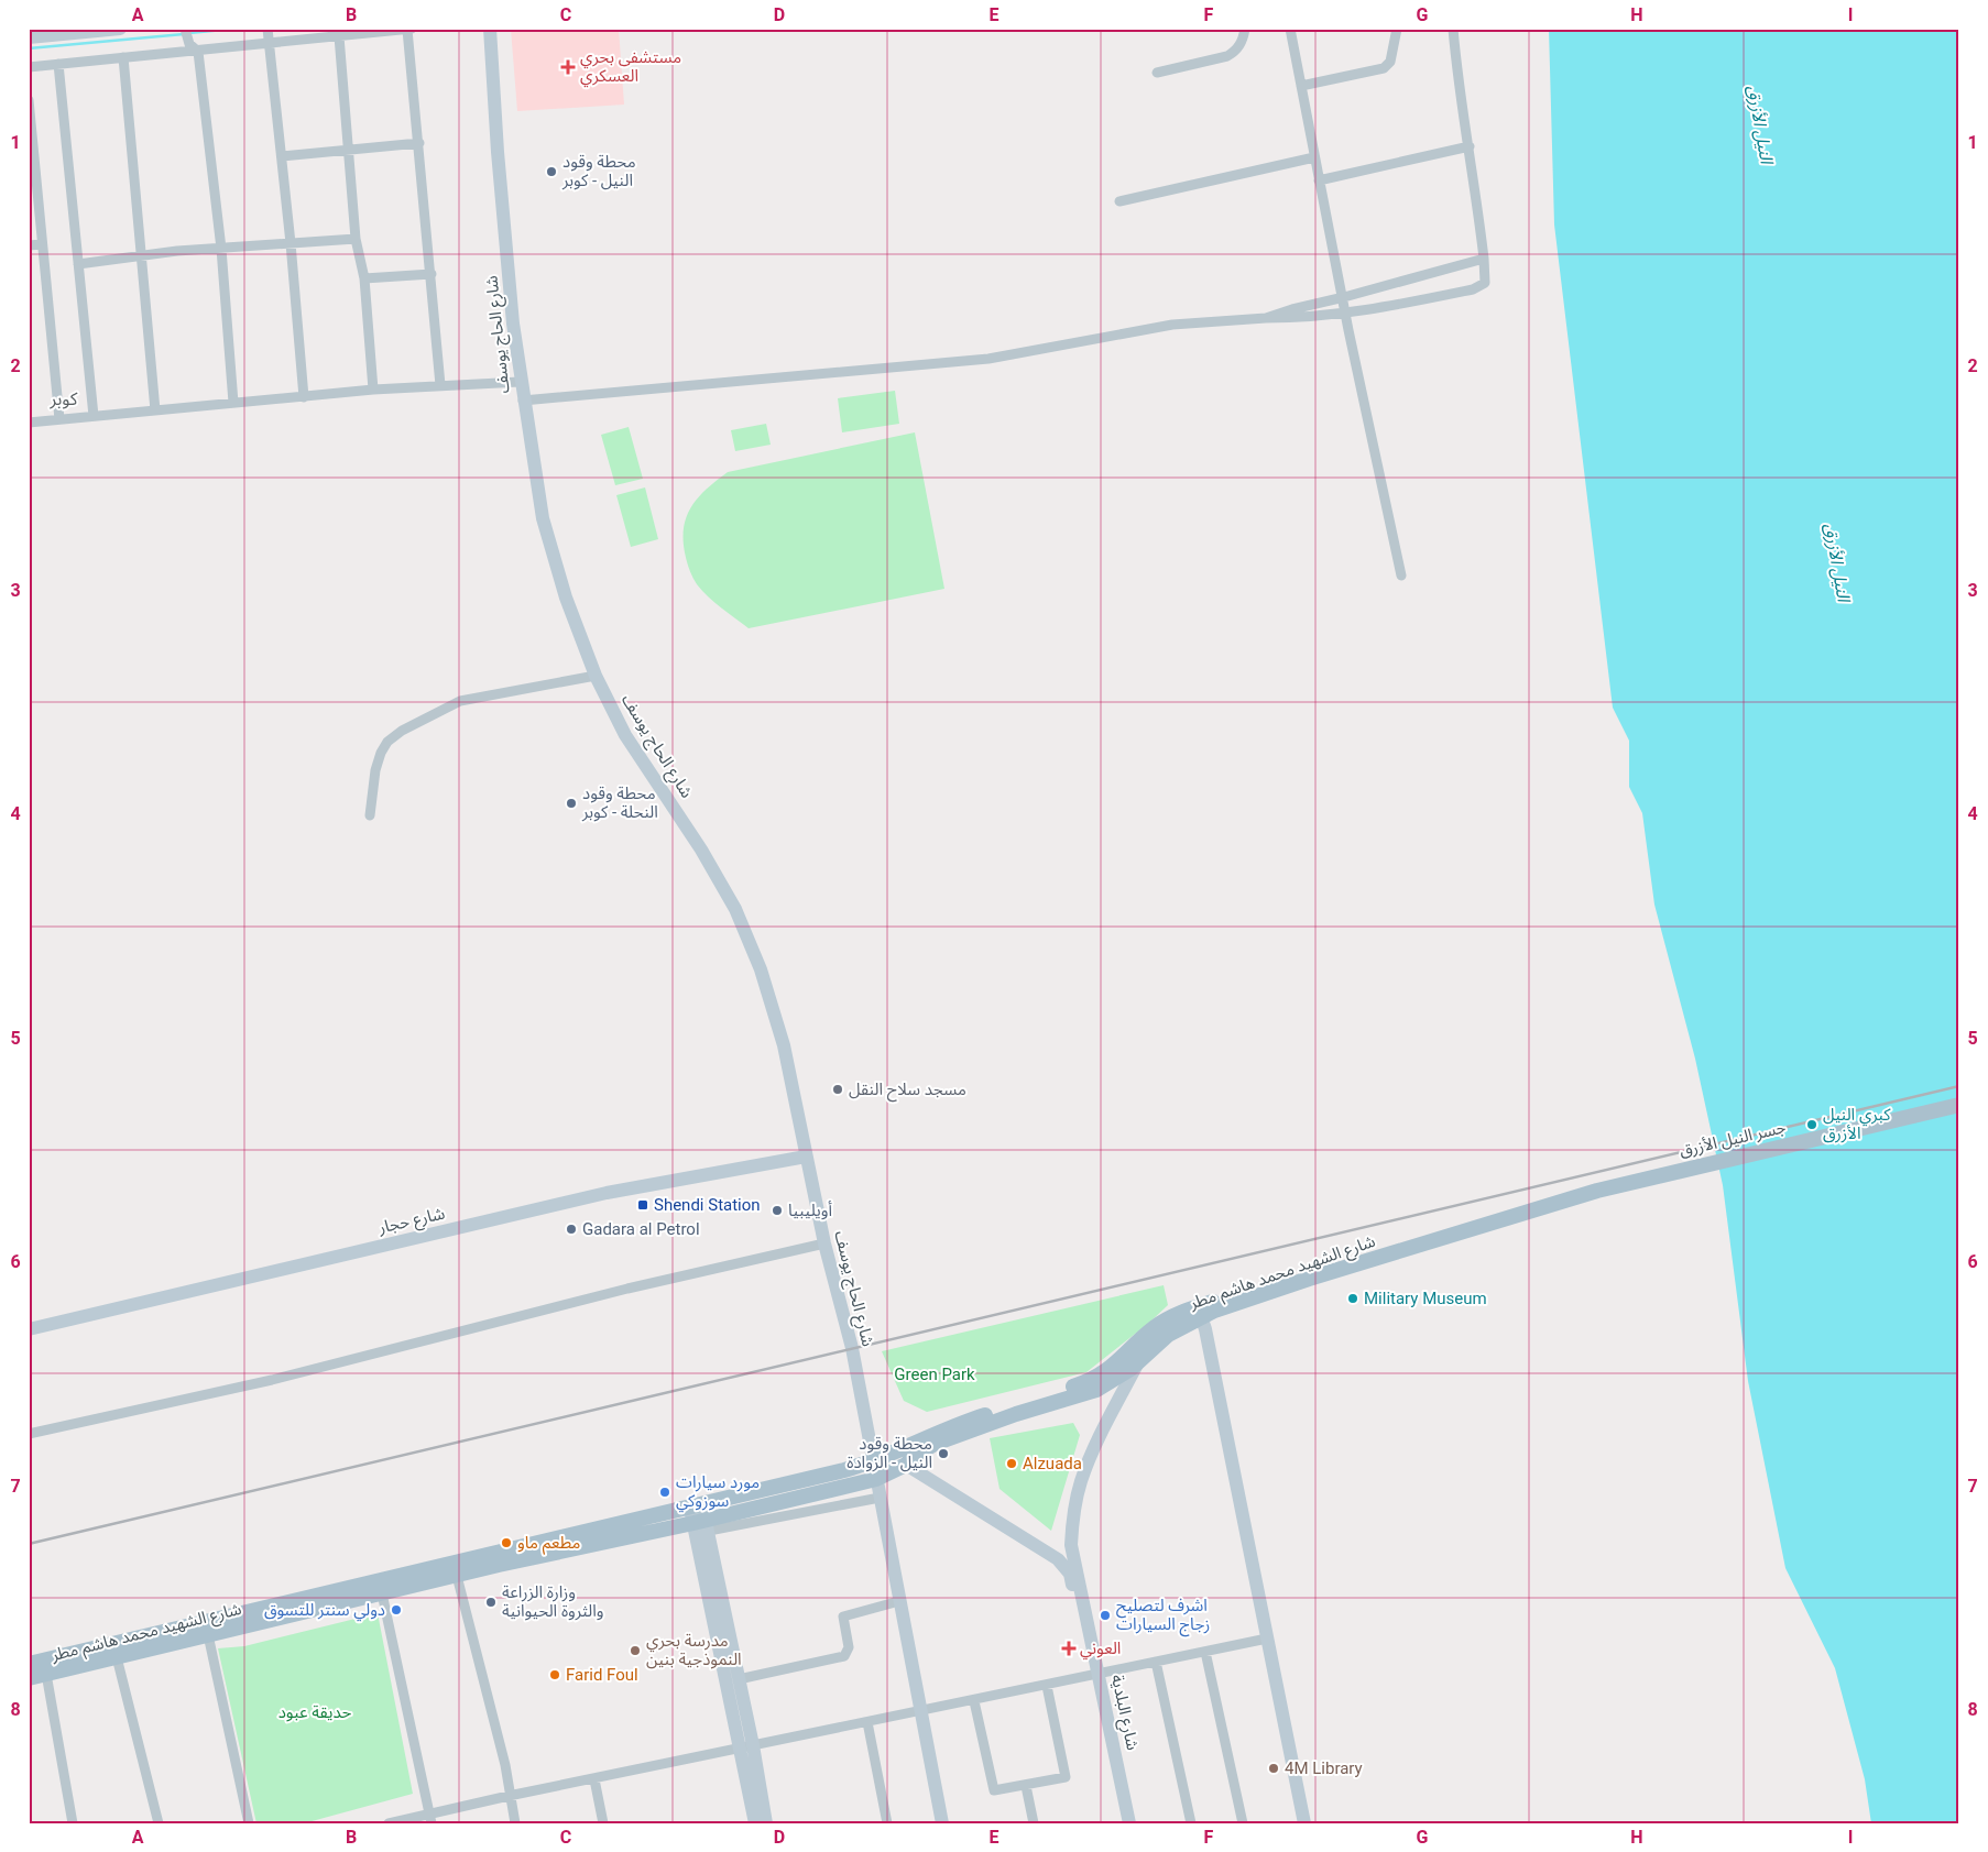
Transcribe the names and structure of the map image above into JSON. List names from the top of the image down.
{
  "streets": {
    "main road": [
      "شارع الحاج يوسف",
      "جسر النيل الأزرق",
      "شارع حجار",
      "شارع الشهيد محمد هاشم مطر",
      "شارع البلدية"
    ]
  },
  "crossings": [
    ["شارع الحاج يوسف", "شارع حجار"],
    ["شارع الحاج يوسف", "شارع الشهيد محمد هاشم مطر"],
    ["جسر النيل الأزرق", "شارع الشهيد محمد هاشم مطر"],
    ["شارع الشهيد محمد هاشم مطر", "شارع البلدية"]
  ],
  "districts": ["كوبر"],
  "water": ["النيل الأزرق"],
  "parks": ["Green Park", "حديقة عبود"],
  "places": {
    "health": ["مستشفى بحري العسكري", "العوني"],
    "other": [
      "محطة وقود النيل - كوبر",
      "محطة وقود النحلة - كوبر",
      "مسجد سلاح النقل",
      "كبري النيل الأزرق",
      "أويليبيا",
      "Gadara al Petrol",
      "Military Museum",
      "محطة وقود النيل - الزوادة",
      "Alzuada",
      "مورد سيارات سوزوكي",
      "مطعم ماو",
      "وزارة الزراعة والثروة الحيوانية",
      "دولي سنتر للتسوق",
      "اشرف لتصليح زجاج السيارات",
      "مدرسة بحري النموذجية بنين",
      "Farid Foul",
      "4M Library"
    ],
    "transit": ["Shendi Station"]
  },
  "grid": {
    "columns": [
      "A",
      "B",
      "C",
      "D",
      "E",
      "F",
      "G",
      "H",
      "I"
    ],
    "rows": [
      "1",
      "2",
      "3",
      "4",
      "5",
      "6",
      "7",
      "8"
    ]
  }
}
